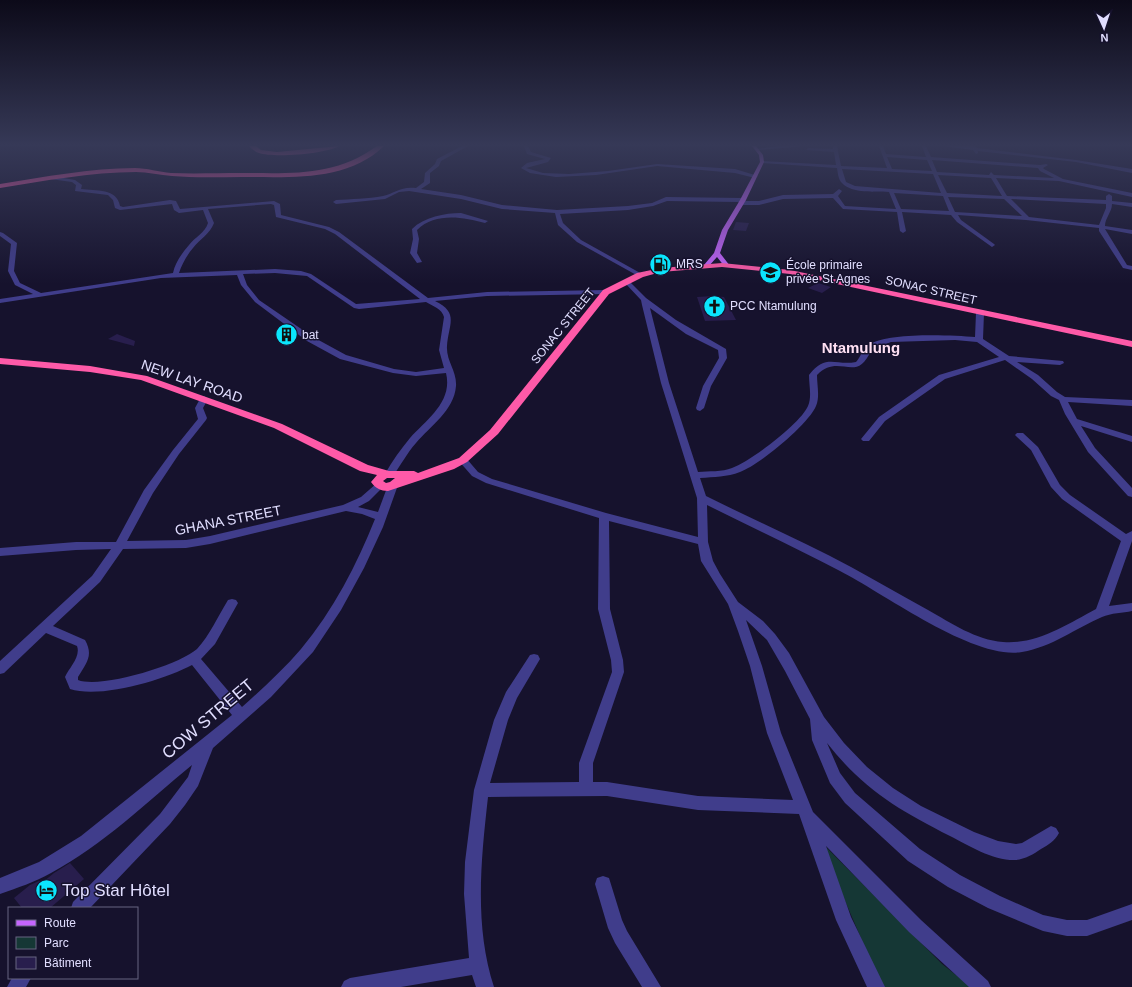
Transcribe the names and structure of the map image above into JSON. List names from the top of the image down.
{
  "streets": {
    "highway": ["SONAC STREET", "NEW LAY ROAD"],
    "street": ["GHANA STREET", "COW STREET"]
  },
  "crossings": [
    ["SONAC STREET", "NEW LAY ROAD"],
    ["SONAC STREET", "GHANA STREET"],
    ["SONAC STREET", "COW STREET"],
    ["NEW LAY ROAD", "GHANA STREET"],
    ["NEW LAY ROAD", "COW STREET"],
    ["GHANA STREET", "COW STREET"]
  ],
  "districts": ["Ntamulung"],
  "places": {
    "fuel station": ["MRS"],
    "school or university": ["École primaire privée St Agnes"],
    "church": ["PCC Ntamulung"],
    "building": ["bat"],
    "hotel": ["Top Star Hôtel"]
  },
  "legend": ["Route", "Parc", "Bâtiment"],
  "north": "bottom"
}
